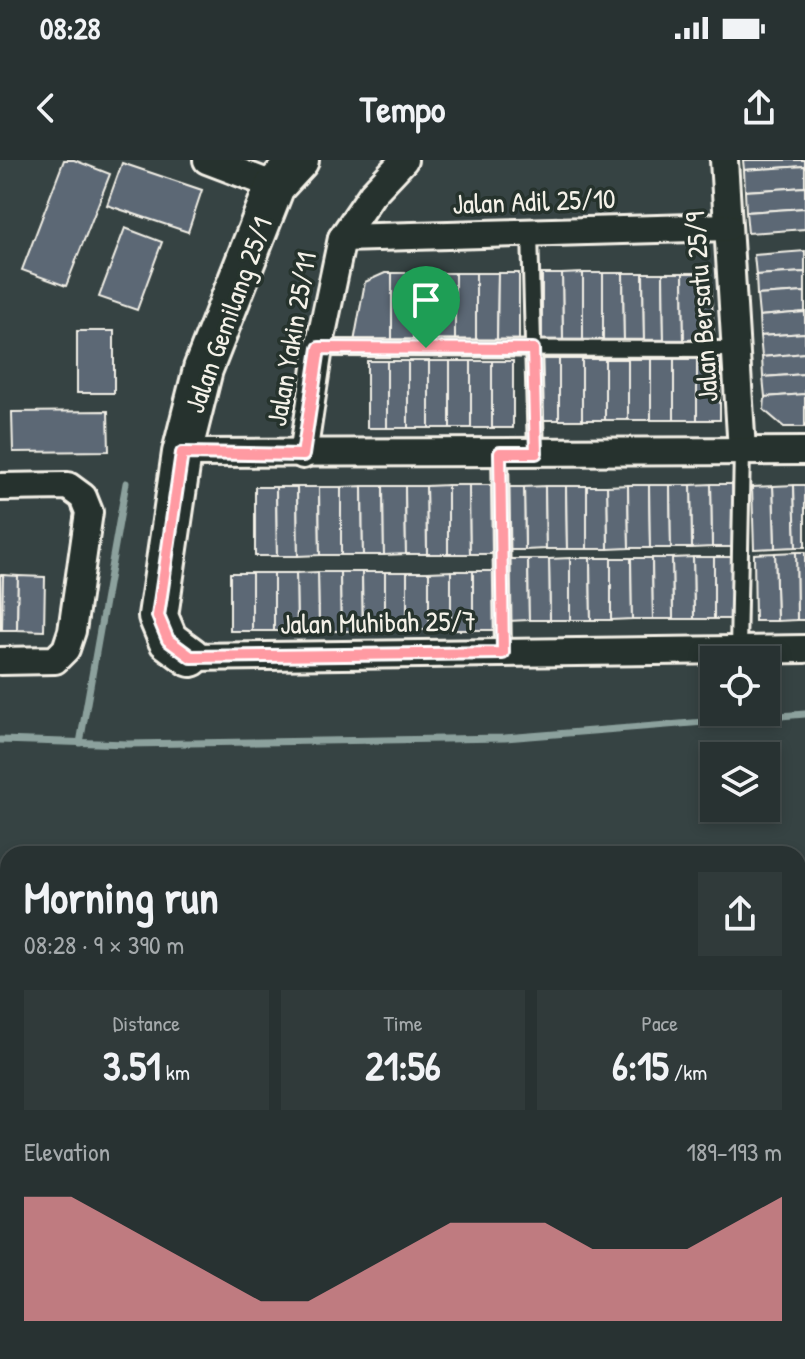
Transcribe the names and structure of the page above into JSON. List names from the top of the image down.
{
  "streets": {
    "street": [
      "Jalan Adil 25/10",
      "Jalan Bersatu 25/9",
      "Jalan Gemilang 25/1",
      "Jalan Yakin 25/11",
      "Jalan Muhibah 25/7"
    ]
  },
  "crossings": [
    ["Jalan Adil 25/10", "Jalan Bersatu 25/9"],
    ["Jalan Adil 25/10", "Jalan Yakin 25/11"],
    ["Jalan Gemilang 25/1", "Jalan Muhibah 25/7"]
  ],
  "page": {
    "status": "08:28",
    "header": "Tempo",
    "heading": ["Morning run", "08:28 · 9 × 390 m"],
    "stats": [
      ["Distance", "3.51 km"],
      ["Time", "21:56"],
      ["Pace", "6:15 /km"]
    ],
    "chart": ["Elevation", "189–193 m"]
  }
}
